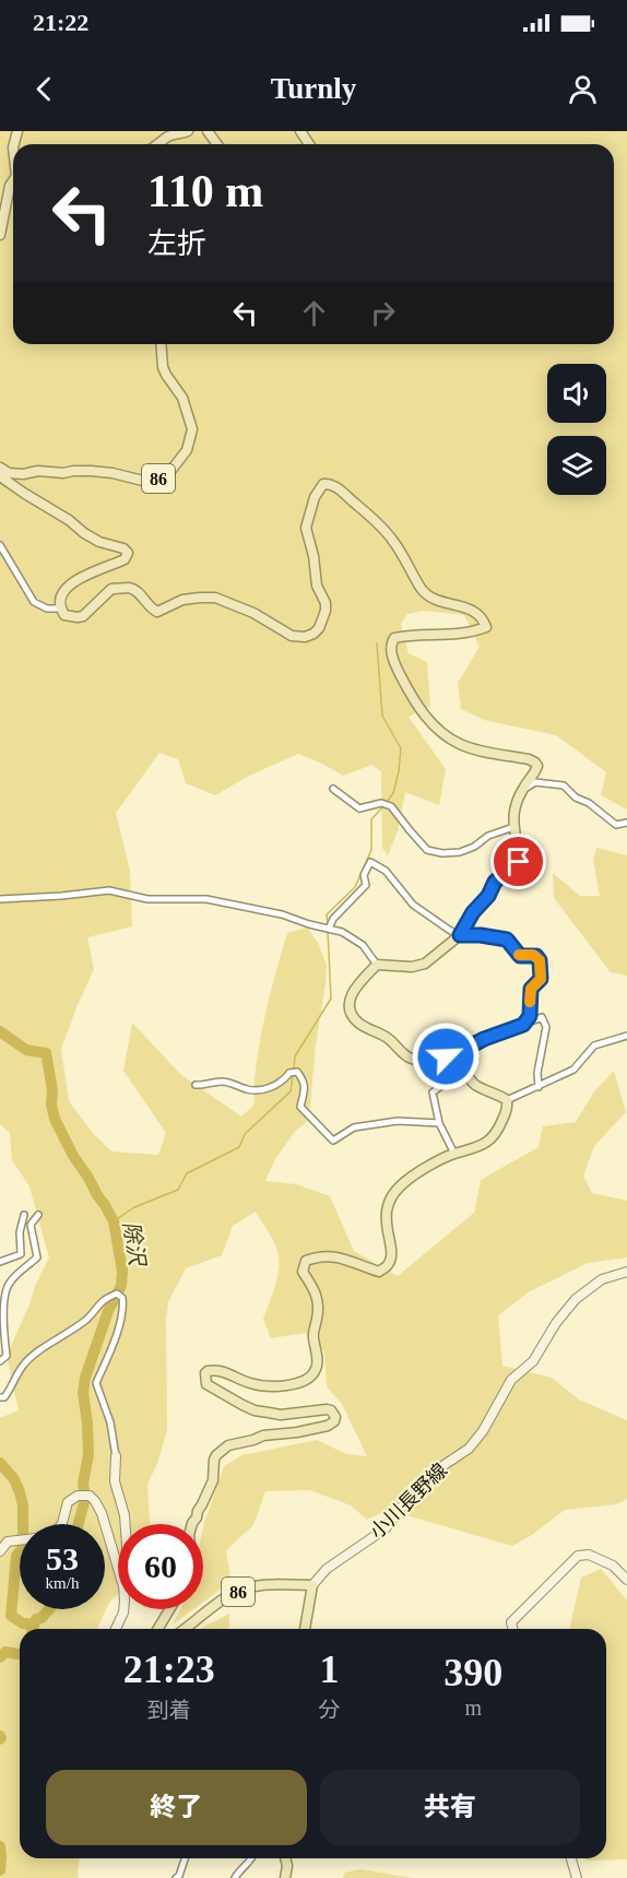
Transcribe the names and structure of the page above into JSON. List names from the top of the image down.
{
  "streets": {
    "main road": ["86", "小川長野線"]
  },
  "crossings": [
    ["86", "小川長野線"]
  ],
  "water": ["除沢"],
  "page": {
    "status": "21:22",
    "header": "Turnly",
    "turn": ["110 m", "左折"],
    "speed": "53 km/h",
    "limit": "60",
    "eta": [
      "21:23",
      "到着",
      "1",
      "分",
      "390",
      "m"
    ],
    "buttons": ["終了", "共有"]
  }
}
